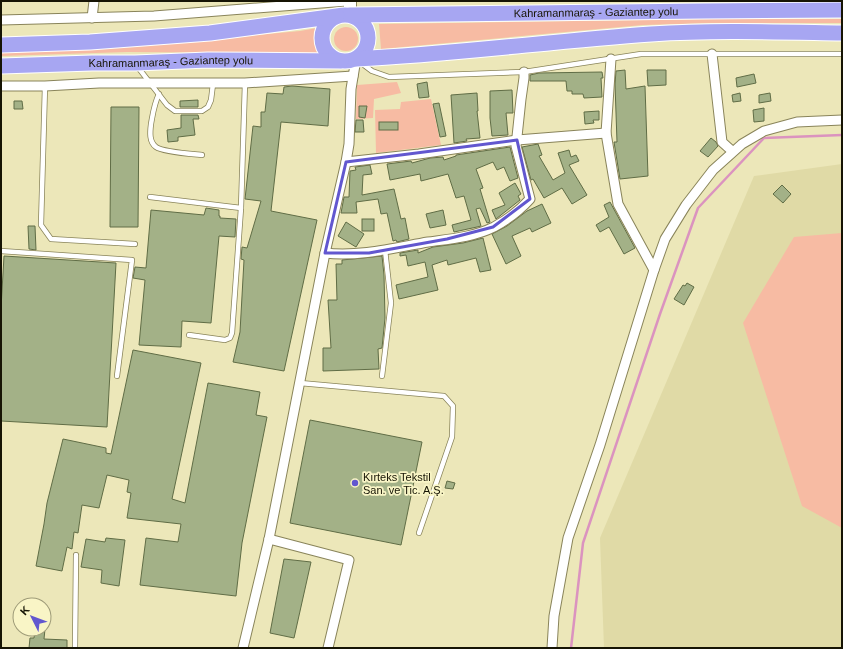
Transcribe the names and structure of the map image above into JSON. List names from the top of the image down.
{
  "streets": {
    "highway": ["Kahramanmaraş - Gaziantep yolu"]
  },
  "places": ["Kırteks Tekstil San. ve Tic. A.Ş."],
  "north": "top left"
}
